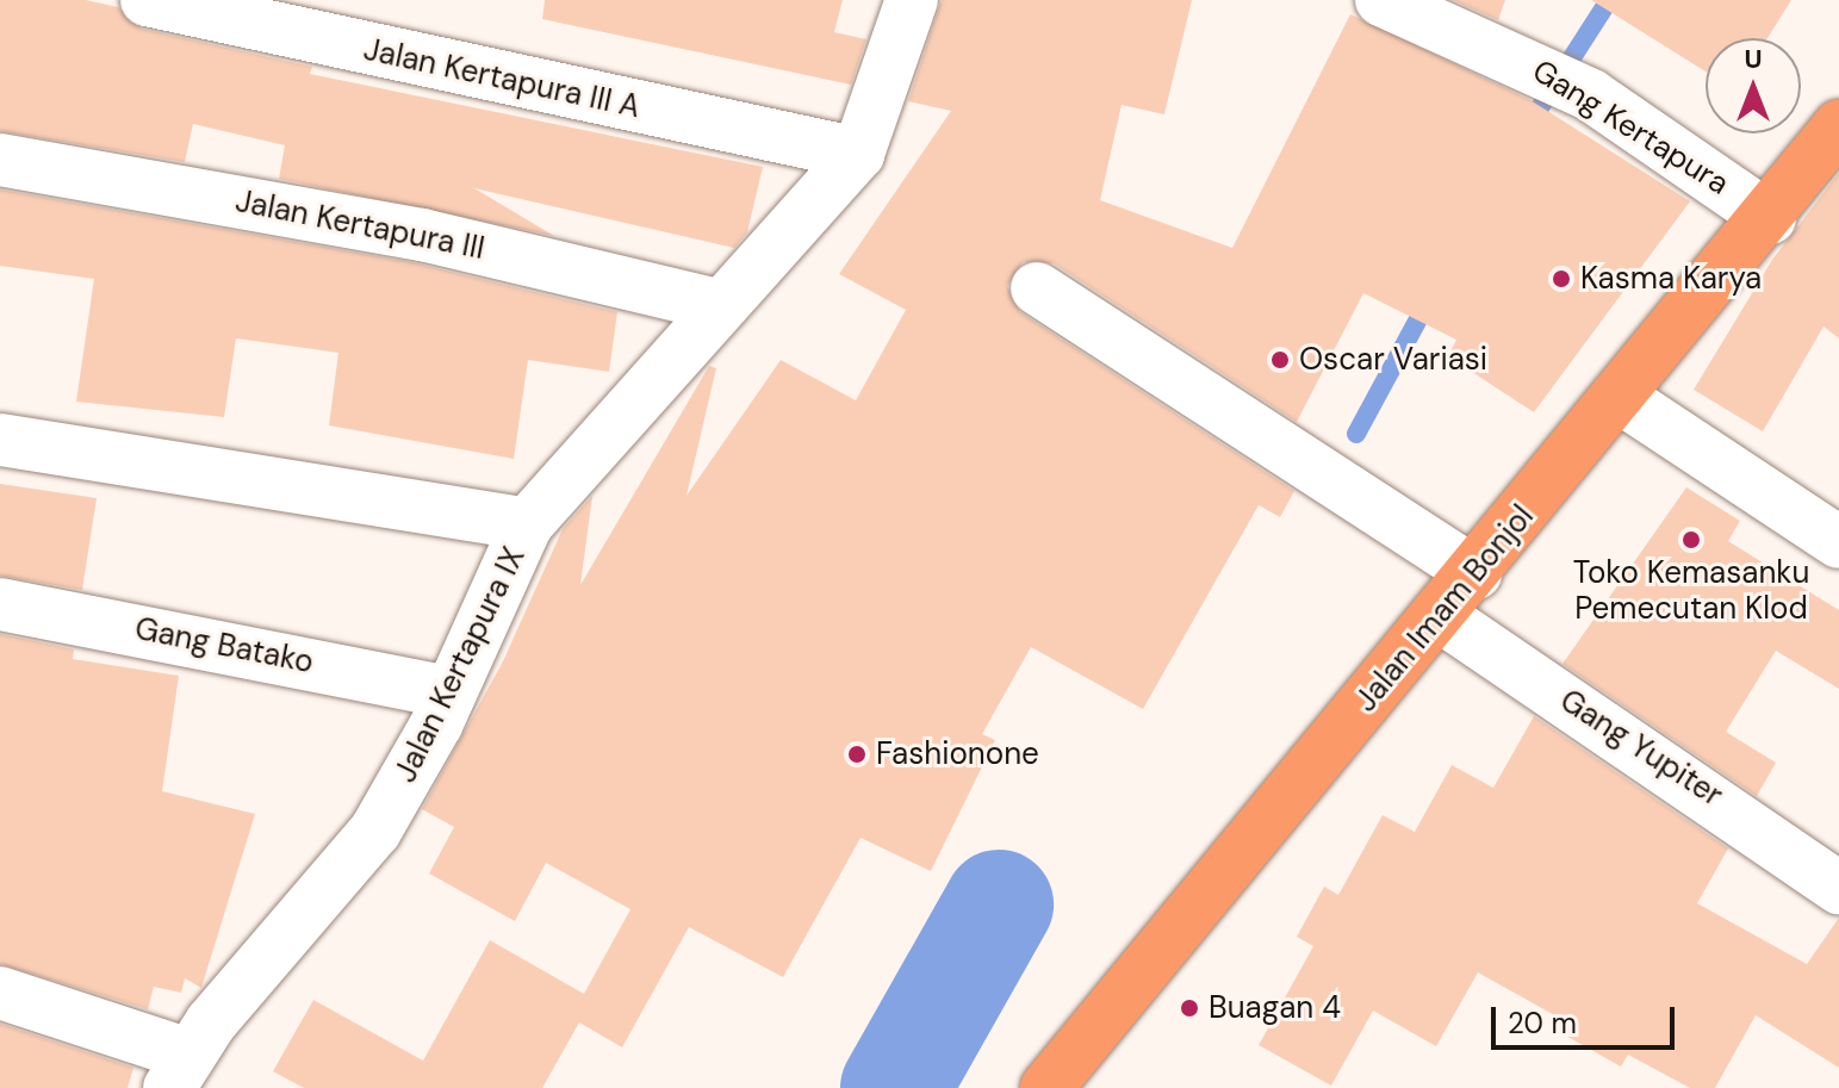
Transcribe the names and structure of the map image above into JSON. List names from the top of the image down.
{
  "streets": {
    "highway": ["Jalan Imam Bonjol"],
    "street": [
      "Jalan Kertapura III A",
      "Gang Kertapura",
      "Jalan Kertapura III",
      "Gang Batako",
      "Jalan Kertapura IX",
      "Gang Yupiter"
    ]
  },
  "crossings": [
    ["Gang Kertapura", "Jalan Imam Bonjol"],
    ["Jalan Imam Bonjol", "Gang Yupiter"],
    ["Gang Batako", "Jalan Kertapura IX"]
  ],
  "places": [
    "Kasma Karya",
    "Oscar Variasi",
    "Toko Kemasanku Pemecutan Klod",
    "Fashionone",
    "Buagan 4"
  ],
  "scale_bar": "20 m",
  "north": "top"
}
